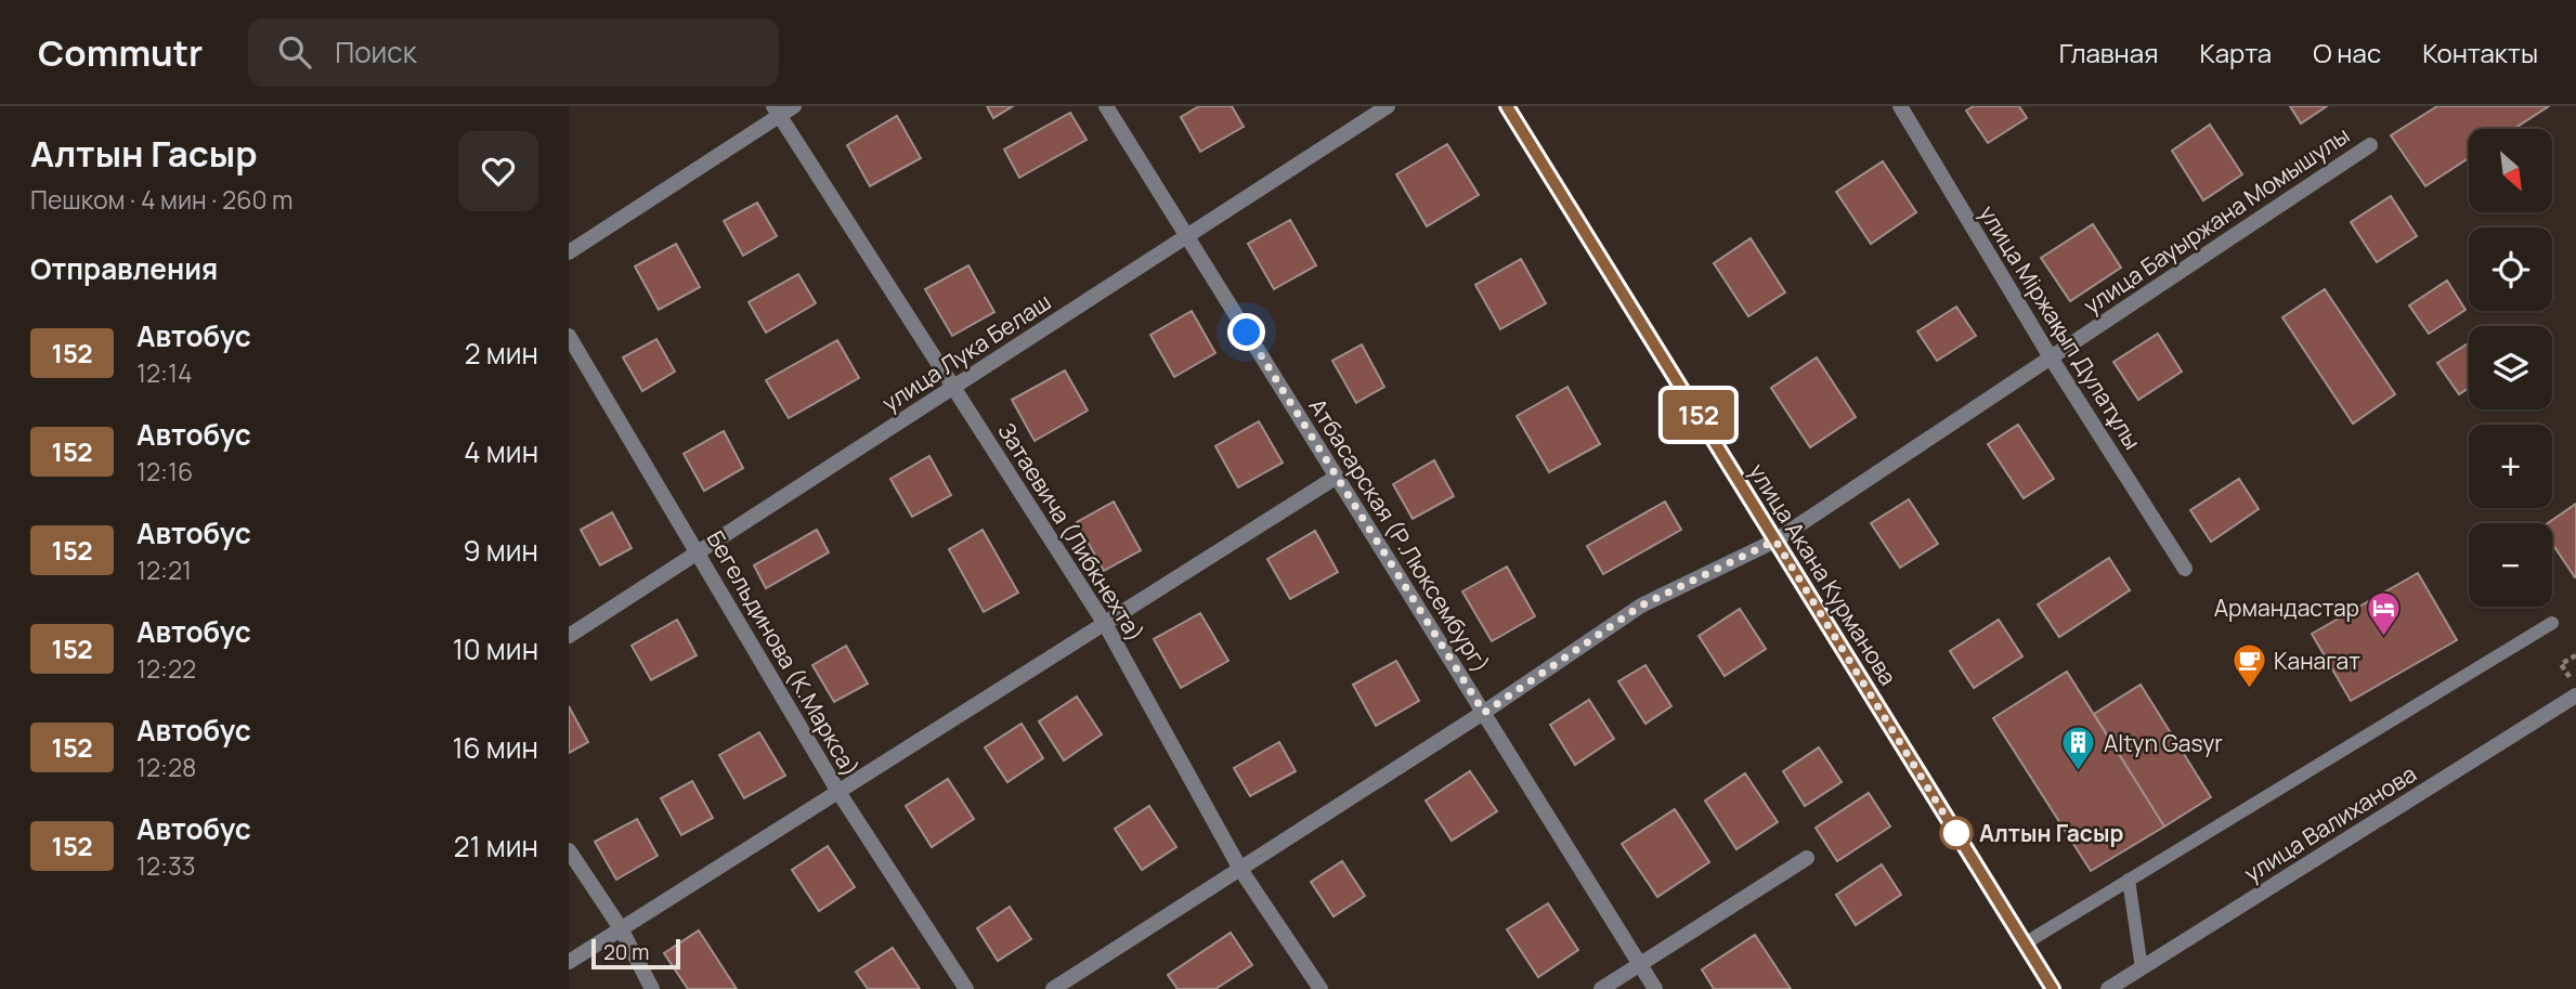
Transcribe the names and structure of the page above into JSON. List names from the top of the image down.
{
  "streets": {
    "main road": ["улица Акана Курманова"],
    "street": [
      "улица Бауыржана Момышулы",
      "улица Міржақып Дулатұлы",
      "улица Лука Белаш",
      "Затаевича (Либкнехта)",
      "Атбасарская (Р.Люксембург)",
      "Бегельдинова (К.Маркса)",
      "улица Валиханова"
    ]
  },
  "crossings": [
    ["улица Бауыржана Момышулы", "улица Міржақып Дулатұлы"],
    ["улица Бауыржана Момышулы", "Затаевича (Либкнехта)"],
    ["улица Бауыржана Момышулы", "Атбасарская (Р.Люксембург)"],
    ["улица Бауыржана Момышулы", "улица Акана Курманова"],
    ["улица Лука Белаш", "Затаевича (Либкнехта)"],
    ["улица Лука Белаш", "Атбасарская (Р.Люксембург)"],
    ["улица Лука Белаш", "Бегельдинова (К.Маркса)"]
  ],
  "places": {
    "hotel": ["Армандастар"],
    "cafe": ["Канагат"],
    "building": ["Altyn Gasyr"],
    "other": ["Алтын Гасыр"]
  },
  "lines": ["bus line 152"],
  "scale_bar": "20 m",
  "north": "bottom right",
  "page": {
    "header": "Commutr",
    "search": "Поиск",
    "nav": [
      "Главная",
      "Карта",
      "О нас",
      "Контакты"
    ],
    "heading": [
      ["Алтын Гасыр", "Пешком · 4 мин · 260 m"],
      "Отправления"
    ],
    "on_map": "152",
    "map_buttons": ["+", "−"],
    "list": [
      {
        "mark": "152",
        "name": "Автобус",
        "note": "12:14",
        "value": "2 мин"
      },
      {
        "mark": "152",
        "name": "Автобус",
        "note": "12:16",
        "value": "4 мин"
      },
      {
        "mark": "152",
        "name": "Автобус",
        "note": "12:21",
        "value": "9 мин"
      },
      {
        "mark": "152",
        "name": "Автобус",
        "note": "12:22",
        "value": "10 мин"
      },
      {
        "mark": "152",
        "name": "Автобус",
        "note": "12:28",
        "value": "16 мин"
      },
      {
        "mark": "152",
        "name": "Автобус",
        "note": "12:33",
        "value": "21 мин"
      }
    ],
    "scale": "20 m"
  }
}
